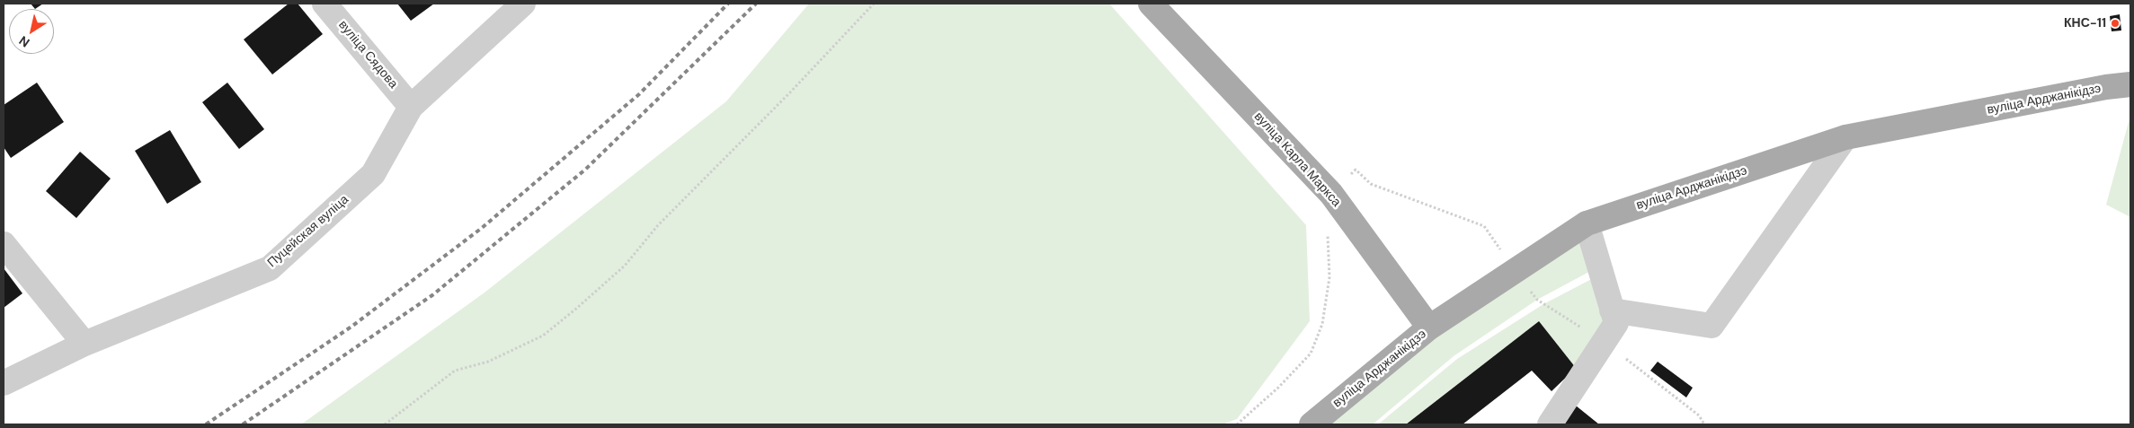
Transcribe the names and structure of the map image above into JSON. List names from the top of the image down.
{
  "streets": {
    "main road": ["вуліца Арджанікідзэ", "вуліца Карла Маркса"],
    "street": ["вуліца Сядова", "Пуцейская вуліца"]
  },
  "crossings": [
    ["вуліца Сядова", "Пуцейская вуліца"],
    ["вуліца Арджанікідзэ", "вуліца Карла Маркса"]
  ],
  "places": ["КНС-11"],
  "north": "bottom left"
}
